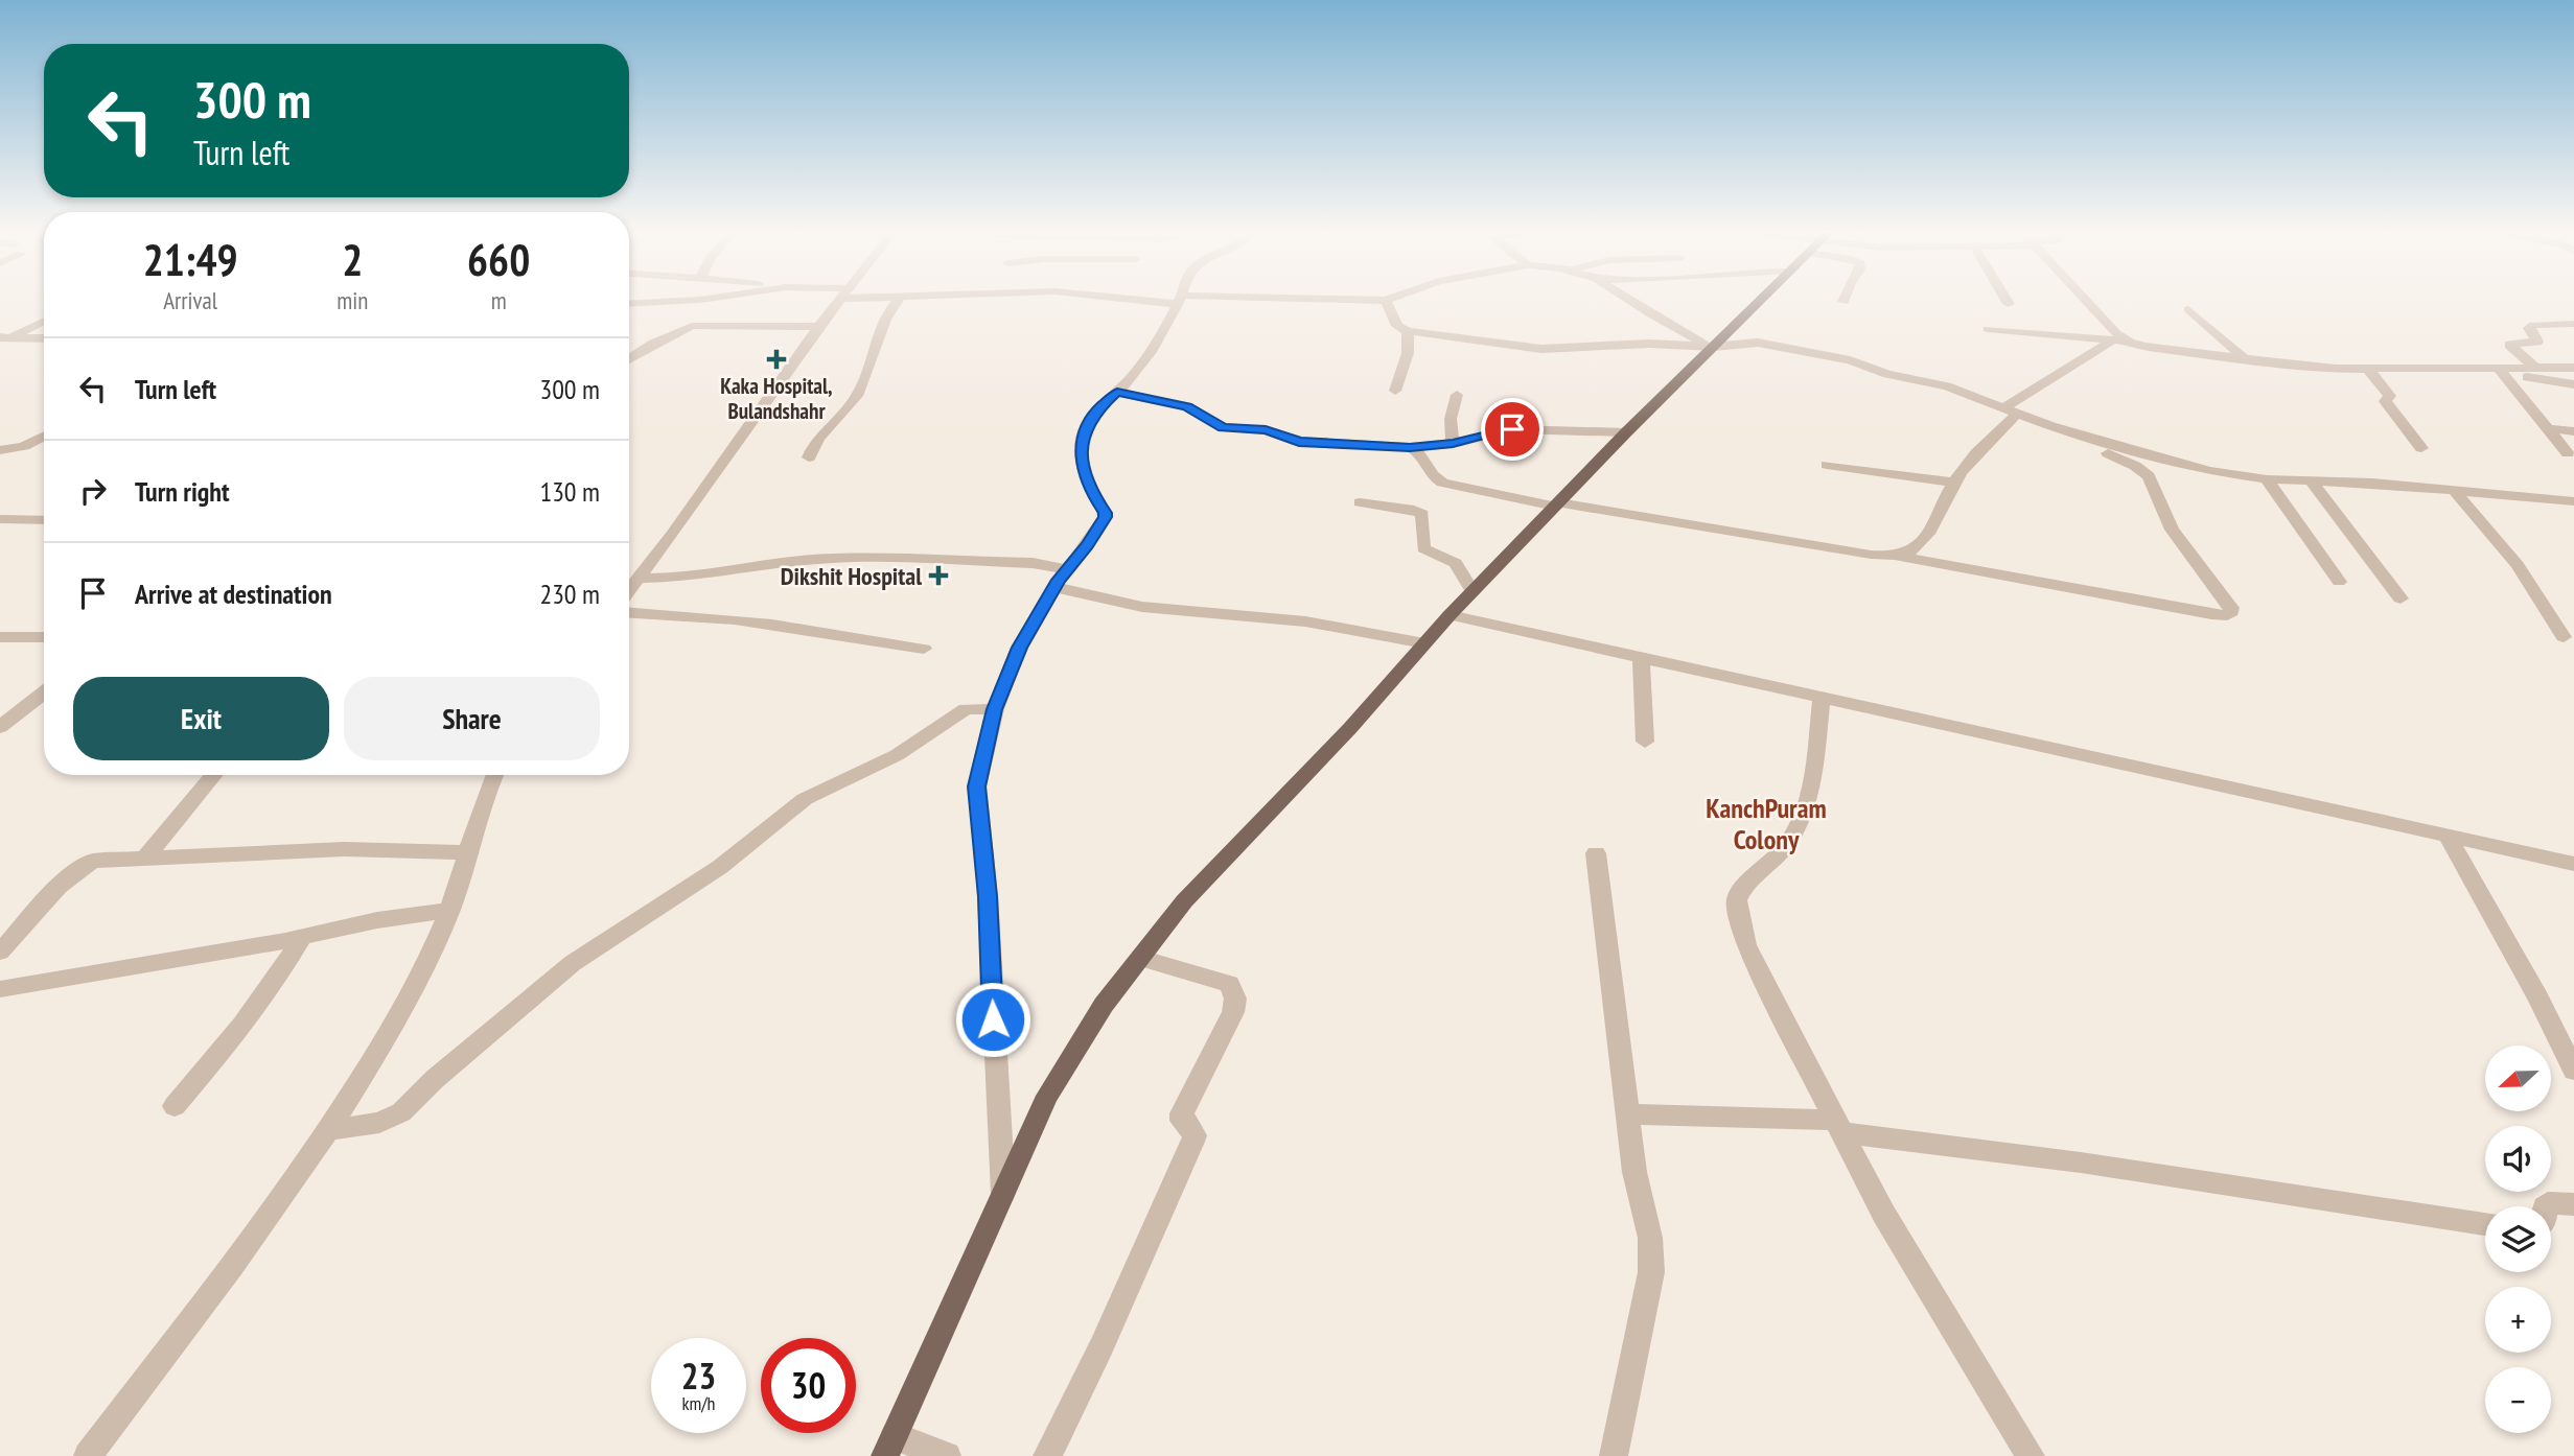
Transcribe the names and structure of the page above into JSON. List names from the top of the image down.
{
  "districts": ["KanchPuram Colony"],
  "places": {
    "health": ["Kaka Hospital, Bulandshahr", "Dikshit Hospital"]
  },
  "north": "left",
  "page": {
    "turn": ["300 m", "Turn left"],
    "eta": [
      "21:49",
      "Arrival",
      "2",
      "min",
      "660",
      "m"
    ],
    "list": [
      {
        "name": "Turn left",
        "value": "300 m"
      },
      {
        "name": "Turn right",
        "value": "130 m"
      },
      {
        "name": "Arrive at destination",
        "value": "230 m"
      }
    ],
    "buttons": ["Exit", "Share"],
    "map_buttons": ["+", "−"],
    "speed": "23 km/h",
    "limit": "30"
  }
}
